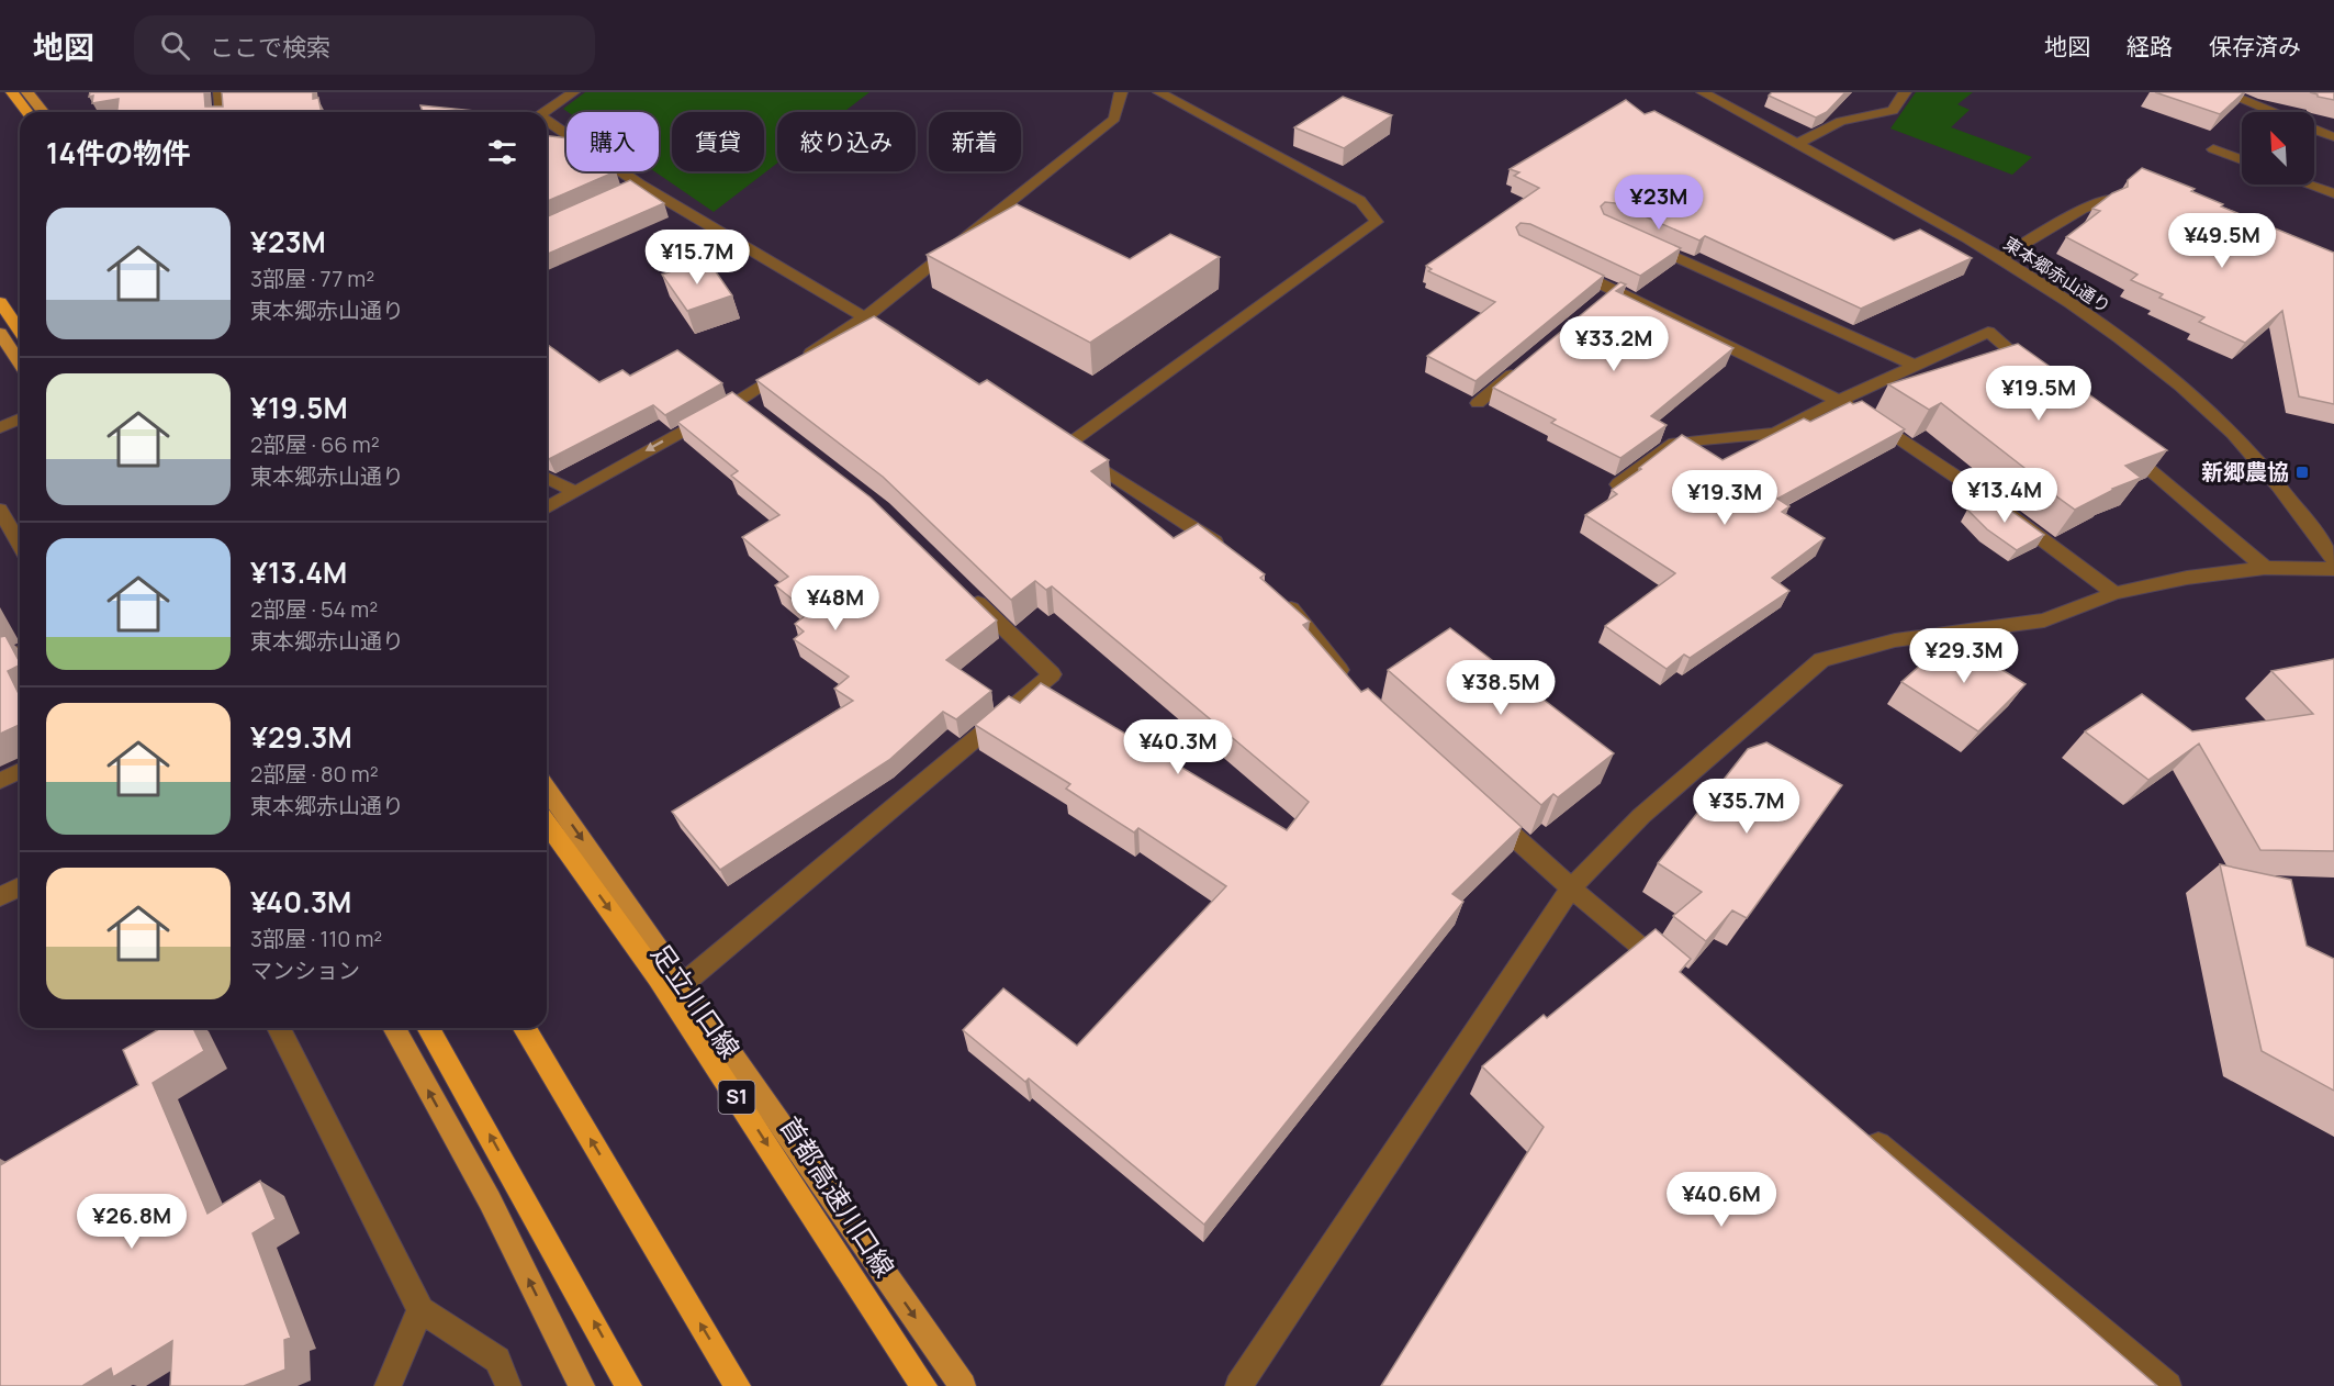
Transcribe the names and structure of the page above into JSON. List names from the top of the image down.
{
  "streets": {
    "highway": ["S1", "首都高速川口線"],
    "main road": ["足立川口線"],
    "street": ["東本郷赤山通り"]
  },
  "one_way": ["足立川口線"],
  "places": {
    "transit": ["新郷農協"]
  },
  "north": "top left",
  "page": {
    "header": "地図",
    "search": "ここで検索",
    "nav": ["地図", "経路", "保存済み"],
    "chip": [
      "購入",
      "賃貸",
      "絞り込み",
      "新着"
    ],
    "heading": "14件の物件",
    "price": [
      "¥23M",
      "¥49.5M",
      "¥15.7M",
      "¥33.2M",
      "¥19.5M",
      "¥13.4M",
      "¥19.3M",
      "¥48M",
      "¥29.3M",
      "¥38.5M",
      "¥40.3M",
      "¥35.7M",
      "¥40.6M",
      "¥26.8M"
    ],
    "list": [
      {
        "name": "¥23M",
        "note": "3部屋 · 77 m² · 東本郷赤山通り"
      },
      {
        "name": "¥19.5M",
        "note": "2部屋 · 66 m² · 東本郷赤山通り"
      },
      {
        "name": "¥13.4M",
        "note": "2部屋 · 54 m² · 東本郷赤山通り"
      },
      {
        "name": "¥29.3M",
        "note": "2部屋 · 80 m² · 東本郷赤山通り"
      },
      {
        "name": "¥40.3M",
        "note": "3部屋 · 110 m² · マンション"
      }
    ]
  }
}
